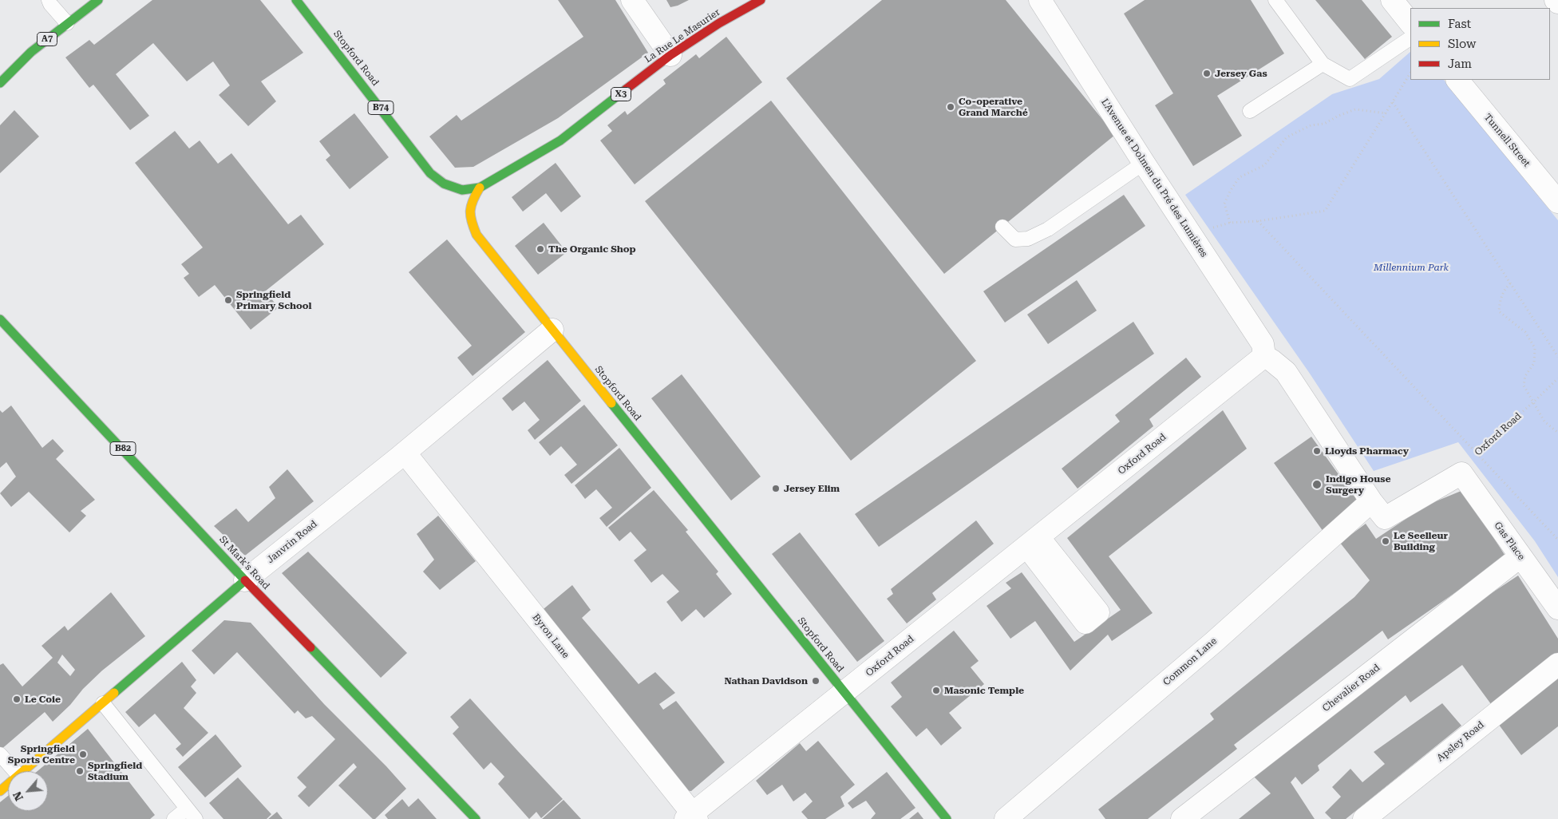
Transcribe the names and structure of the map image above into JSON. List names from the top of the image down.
{
  "streets": {
    "main road": [
      "La Rue Le Masurier",
      "A7",
      "Stopford Road",
      "X3",
      "B74",
      "B82",
      "Janvrin Road",
      "St Mark's Road"
    ],
    "street": [
      "Tunnell Street",
      "L'Avenue et Dolmen du Pré des Lumières",
      "Oxford Road",
      "Gas Place",
      "Byron Lane",
      "Common Lane",
      "Chevalier Road",
      "Apsley Road"
    ]
  },
  "crossings": [
    ["La Rue Le Masurier", "Stopford Road"],
    ["Stopford Road", "Oxford Road"],
    ["Stopford Road", "Janvrin Road"],
    ["L'Avenue et Dolmen du Pré des Lumières", "Oxford Road"],
    ["Oxford Road", "Gas Place"],
    ["Oxford Road", "Byron Lane"],
    ["Gas Place", "Chevalier Road"],
    ["Janvrin Road", "St Mark's Road"],
    ["Janvrin Road", "Byron Lane"]
  ],
  "parks": ["Millennium Park"],
  "places": [
    "Jersey Gas",
    "Co-operative Grand Marché",
    "The Organic Shop",
    "Springfield Primary School",
    "Lloyds Pharmacy",
    "Indigo House Surgery",
    "Jersey Elim",
    "Le Seelleur Building",
    "Nathan Davidson",
    "Masonic Temple",
    "Le Coie",
    "Springfield Sports Centre",
    "Springfield Stadium"
  ],
  "legend": ["Fast", "Slow", "Jam"],
  "north": "bottom left"
}
